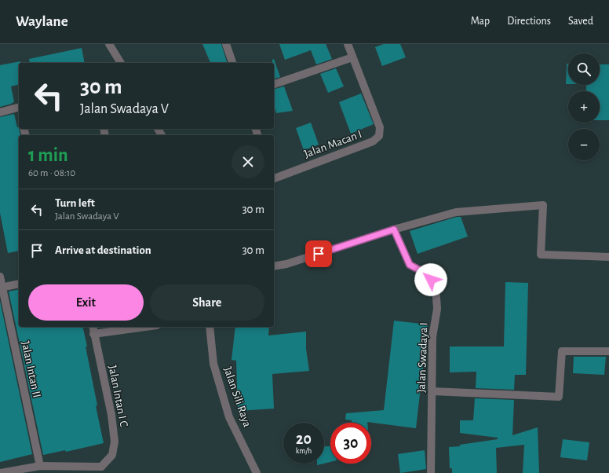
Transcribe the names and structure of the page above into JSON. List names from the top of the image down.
{
  "streets": {
    "street": [
      "Jalan Macan I",
      "Jalan Swadaya I",
      "Jalan Intan II",
      "Jalan Intan I C",
      "Jalan Sili Raya"
    ]
  },
  "page": {
    "header": "Waylane",
    "nav": ["Map", "Directions", "Saved"],
    "map_buttons": ["+", "−"],
    "turn": ["30 m", "Jalan Swadaya V"],
    "heading": ["1 min", "60 m · 08:10"],
    "list": [
      {
        "name": "Turn left",
        "note": "Jalan Swadaya V",
        "value": "30 m"
      },
      {
        "name": "Arrive at destination",
        "value": "30 m"
      }
    ],
    "buttons": ["Exit", "Share"],
    "speed": "20 km/h",
    "limit": "30"
  }
}
